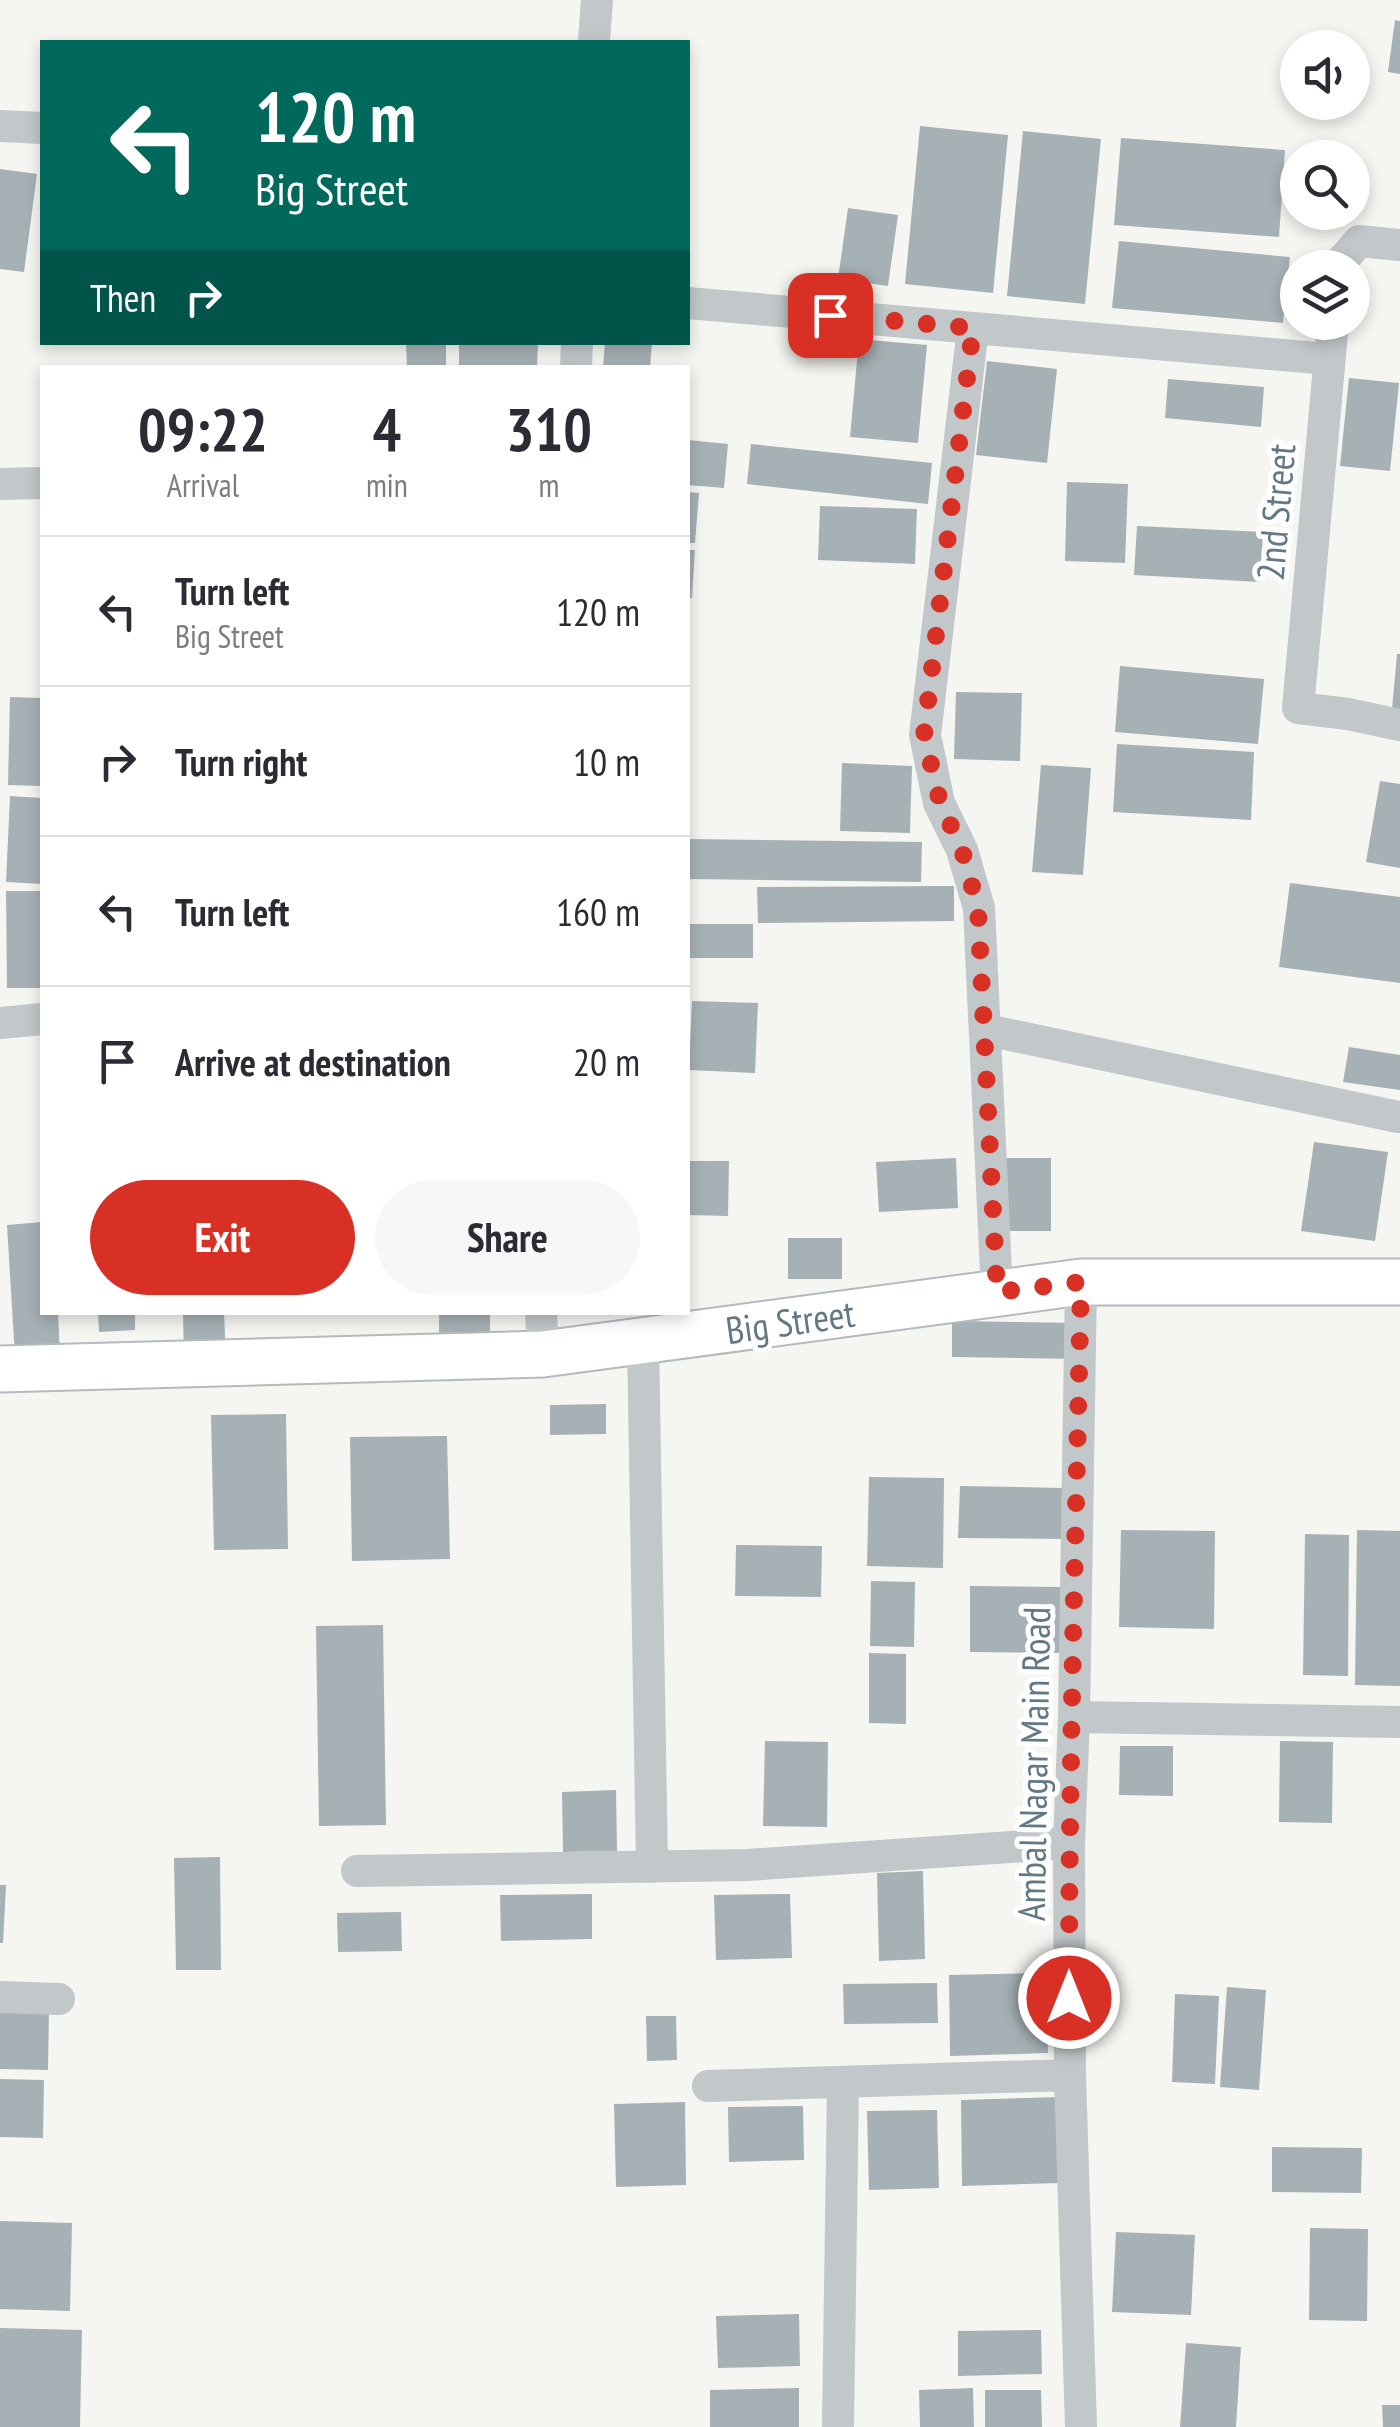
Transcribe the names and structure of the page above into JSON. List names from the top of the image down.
{
  "streets": {
    "street": ["2nd Street", "Big Street", "Ambal Nagar Main Road"]
  },
  "crossings": [
    ["Big Street", "Ambal Nagar Main Road"]
  ],
  "page": {
    "turn": ["120 m", "Big Street"],
    "then": "Then",
    "eta": [
      "09:22",
      "Arrival",
      "4",
      "min",
      "310",
      "m"
    ],
    "list": [
      {
        "name": "Turn left",
        "note": "Big Street",
        "value": "120 m"
      },
      {
        "name": "Turn right",
        "value": "10 m"
      },
      {
        "name": "Turn left",
        "value": "160 m"
      },
      {
        "name": "Arrive at destination",
        "value": "20 m"
      }
    ],
    "buttons": ["Exit", "Share"]
  }
}
